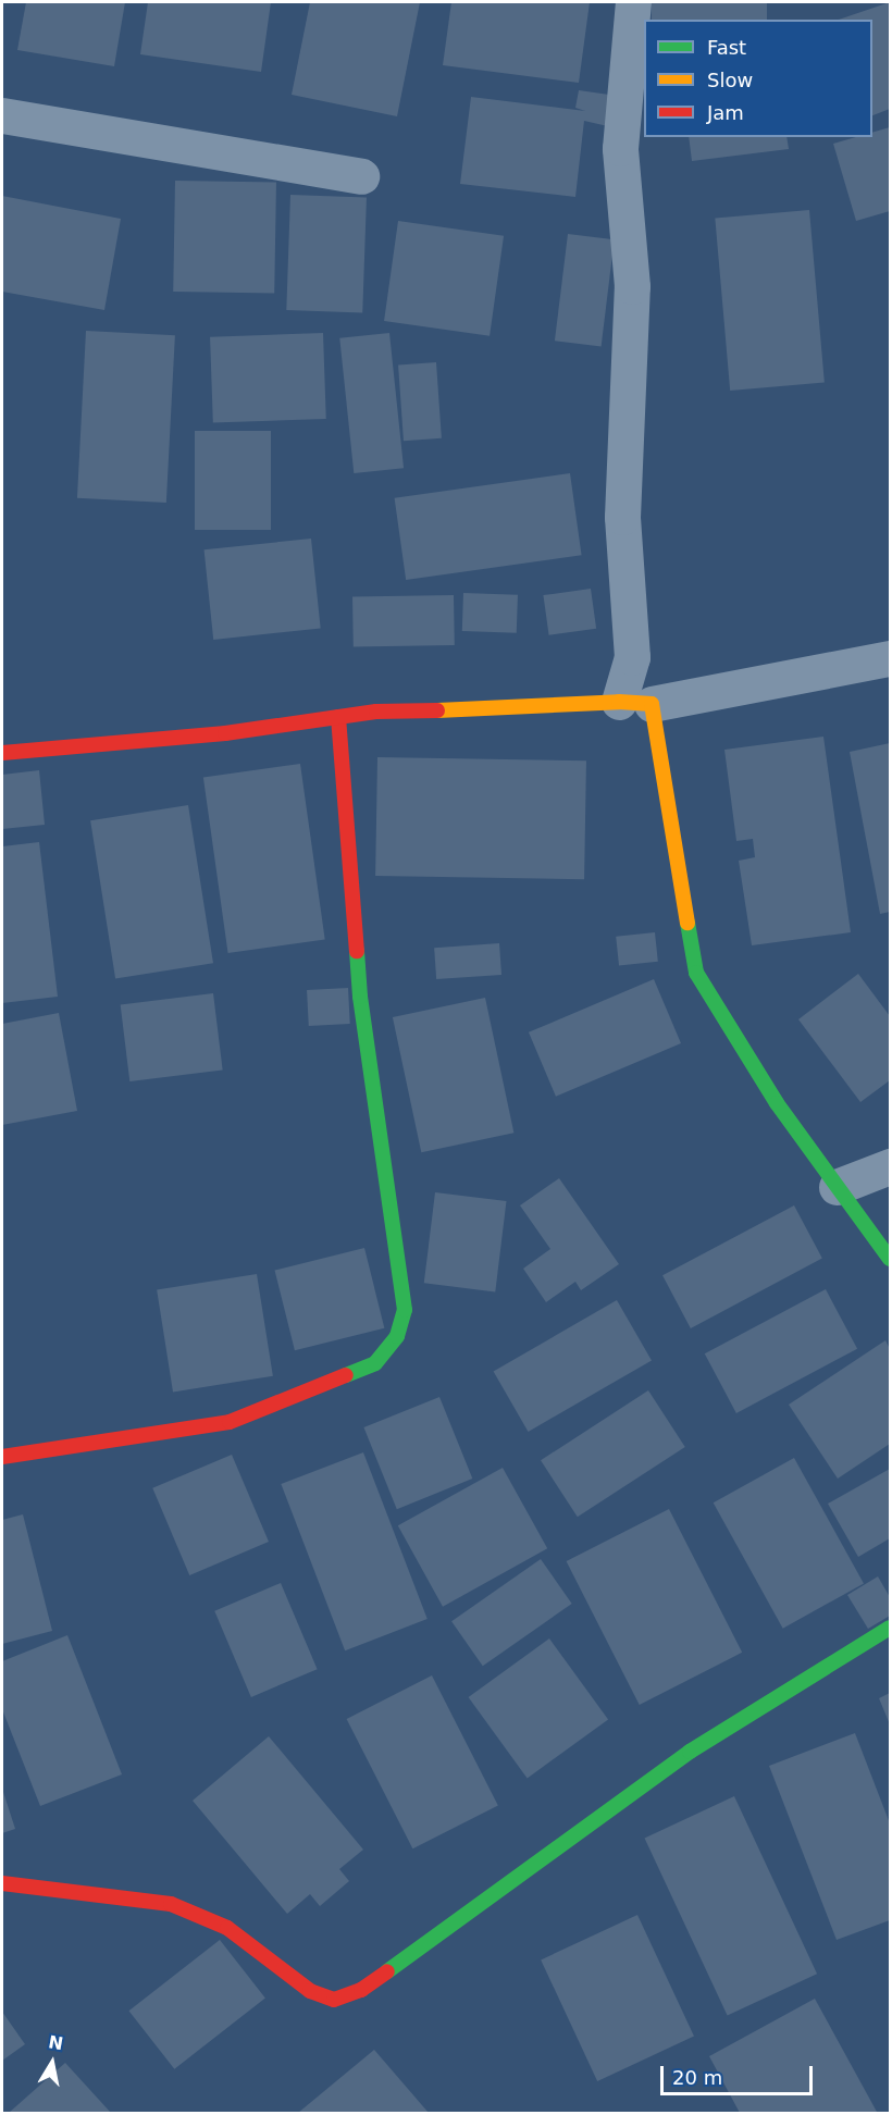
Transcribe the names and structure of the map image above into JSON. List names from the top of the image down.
{
  "legend": ["Fast", "Slow", "Jam"],
  "scale_bar": "20 m",
  "north": "top"
}
